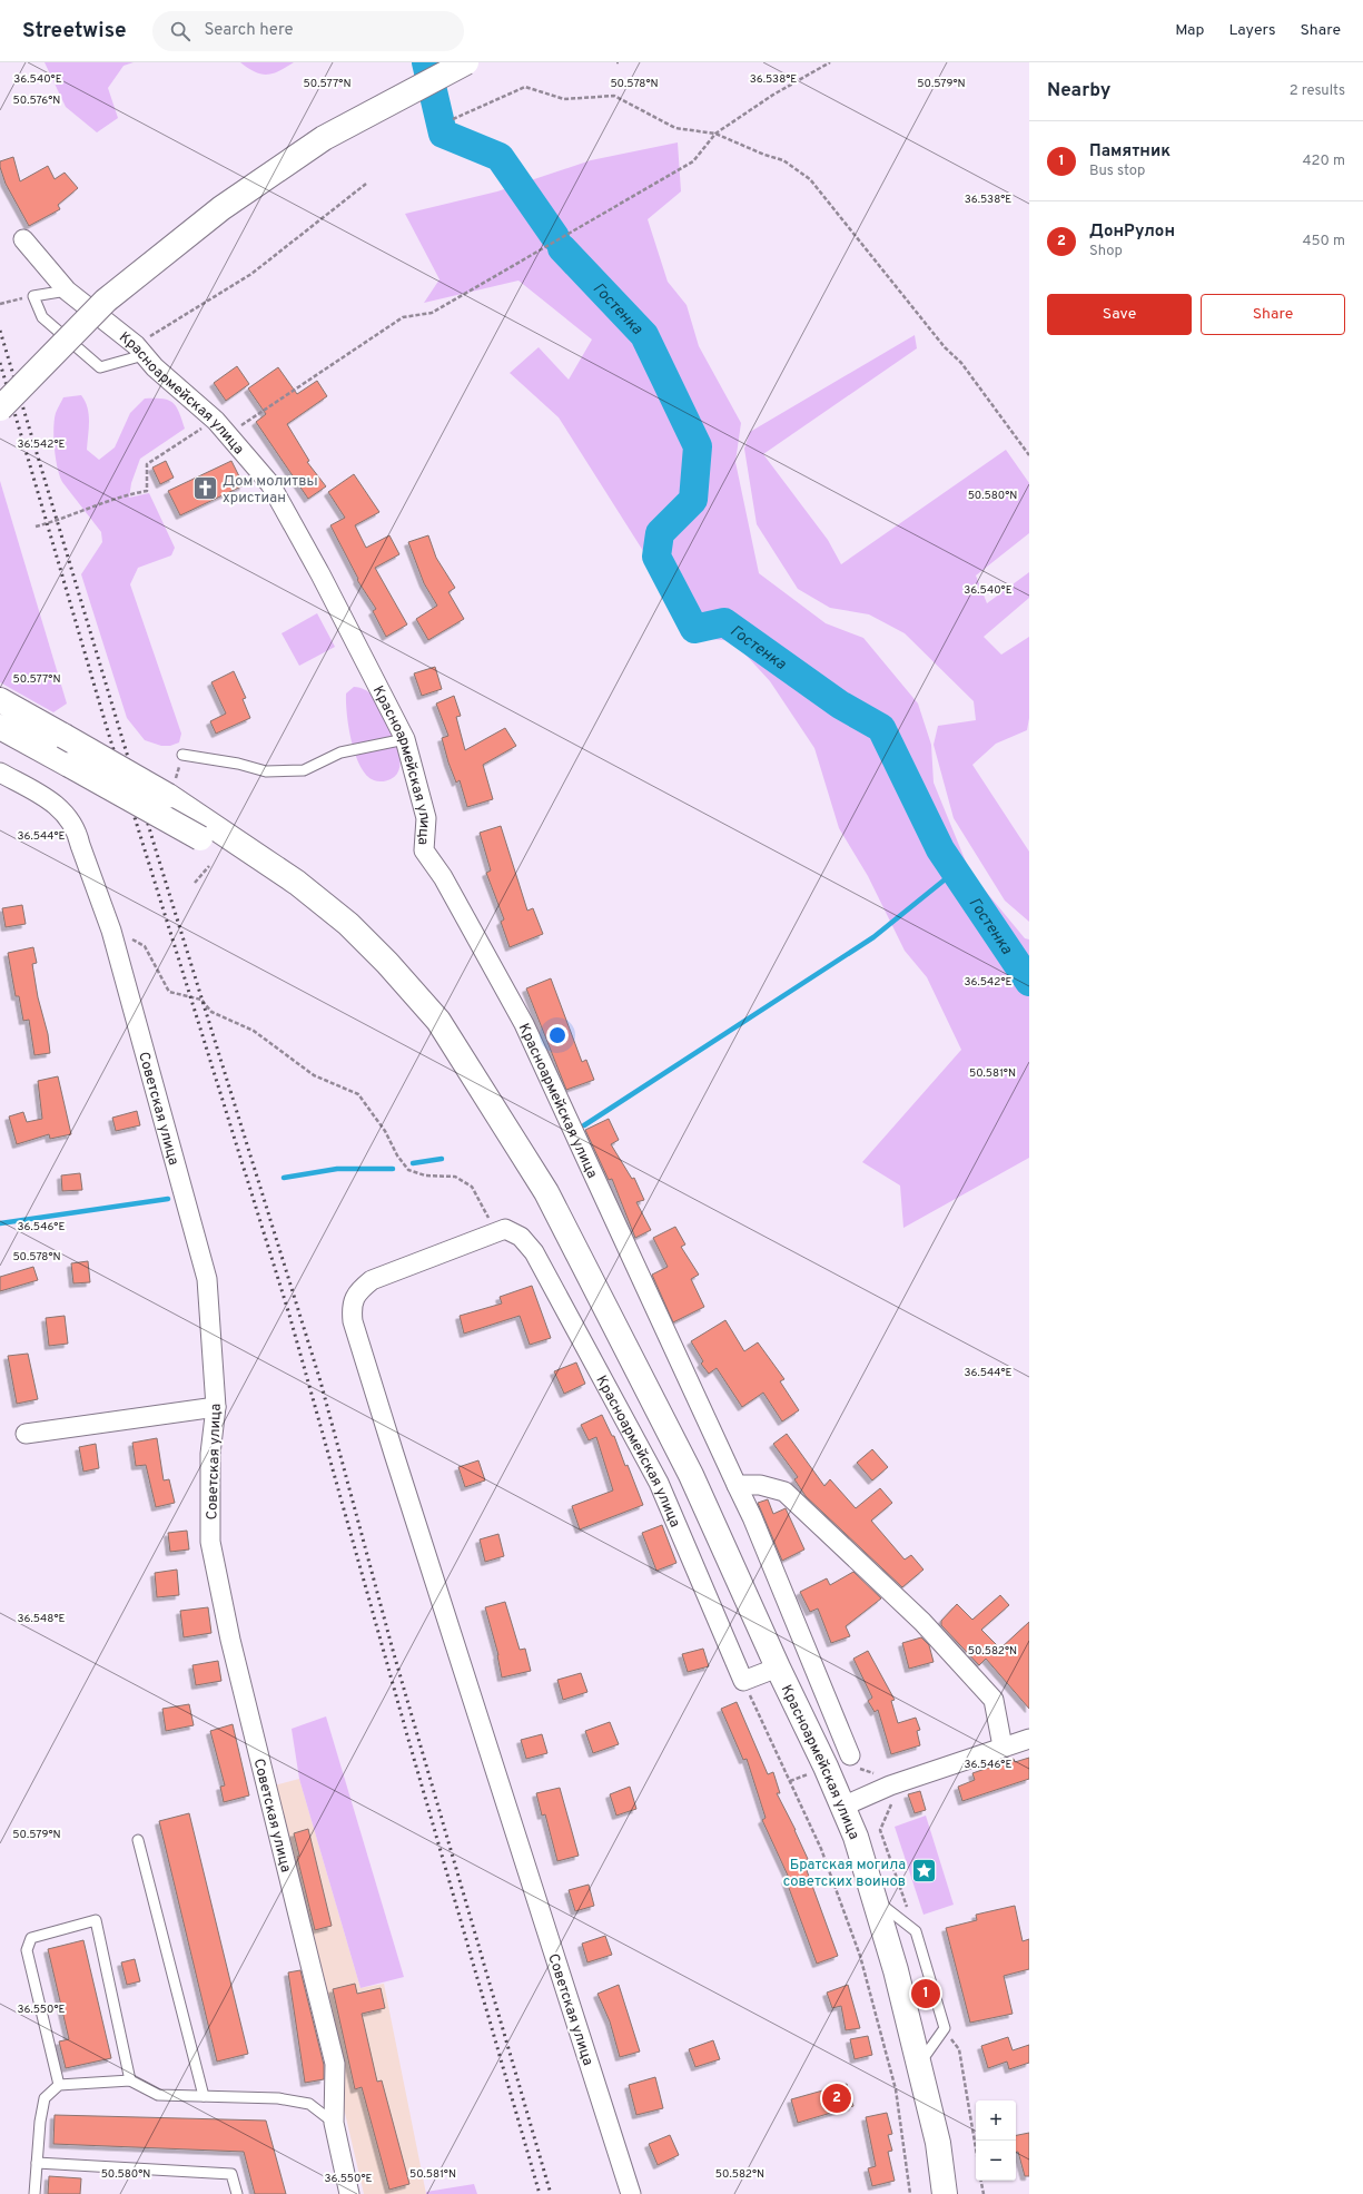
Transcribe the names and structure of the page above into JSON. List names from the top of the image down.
{
  "streets": {
    "main road": ["Красноармейская улица"],
    "street": ["Советская улица"]
  },
  "crossings": [
    ["Красноармейская улица", "Советская улица"]
  ],
  "water": ["Гостенка"],
  "places": {
    "church": ["Дом молитвы христиан"],
    "place": ["Братская могила советских воинов"]
  },
  "page": {
    "header": "Streetwise",
    "search": "Search here",
    "nav": ["Map", "Layers", "Share"],
    "heading": ["Nearby", "2 results"],
    "list": [
      {
        "mark": "1",
        "name": "Памятник",
        "note": "Bus stop",
        "value": "420 m"
      },
      {
        "mark": "2",
        "name": "ДонРулон",
        "note": "Shop",
        "value": "450 m"
      }
    ],
    "buttons": ["Save", "Share"],
    "pins": ["1", "2"],
    "map_buttons": ["+", "−"]
  },
  "coordinates": [
    "36.540°E",
    "36.538°E",
    "50.577°N",
    "50.578°N",
    "50.579°N",
    "50.576°N",
    "36.542°E",
    "50.580°N",
    "36.544°E",
    "50.581°N",
    "36.546°E",
    "36.548°E",
    "50.582°N",
    "36.550°E"
  ]
}
